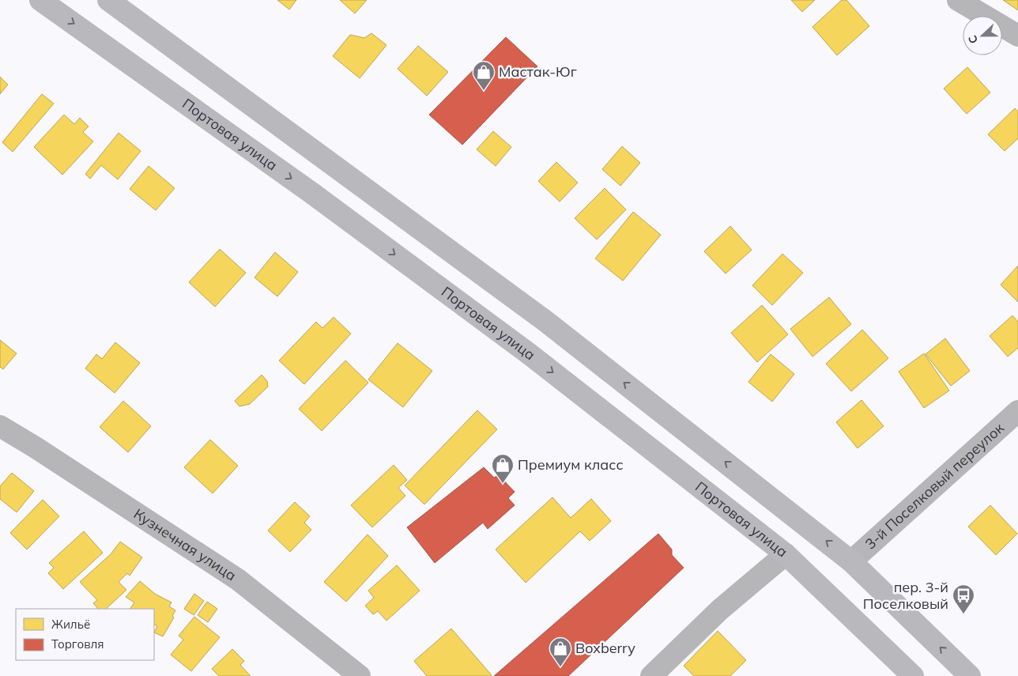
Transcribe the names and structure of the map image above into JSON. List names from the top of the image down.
{
  "streets": {
    "main road": ["Портовая улица"],
    "street": ["3-й Поселковый переулок", "Кузнечная улица"]
  },
  "places": {
    "shop": ["Мастак-Юг", "Премиум класс", "Boxberry"],
    "bus stop": ["пер. 3-й Поселковый"]
  },
  "legend": ["Жильё", "Торговля"],
  "north": "left"
}
